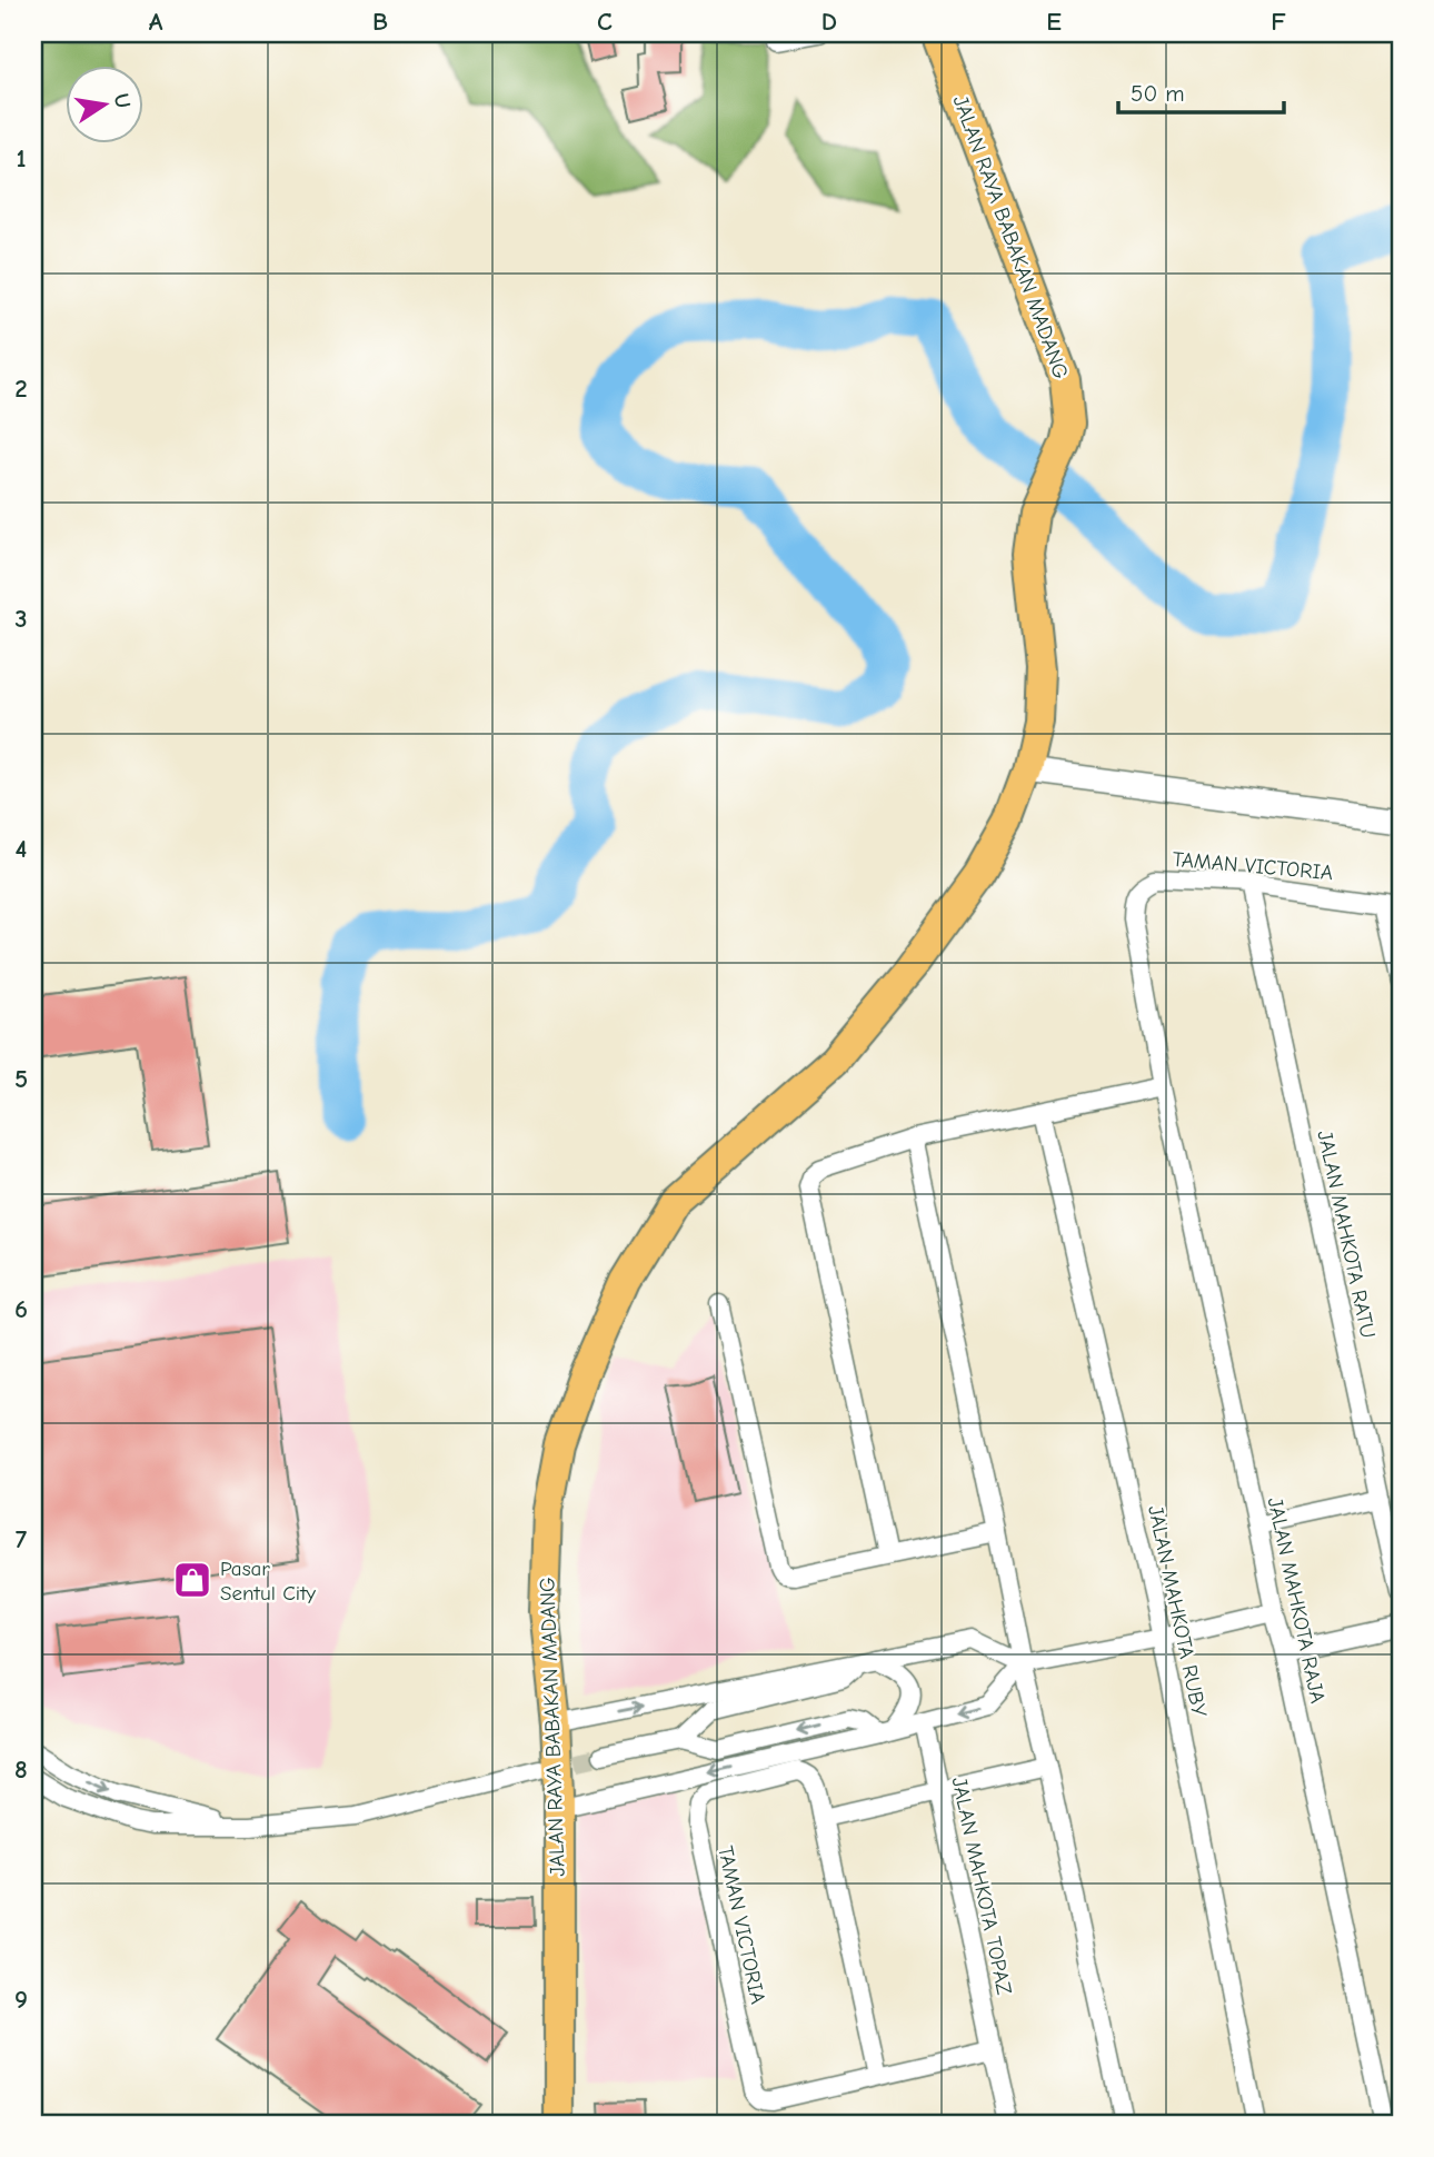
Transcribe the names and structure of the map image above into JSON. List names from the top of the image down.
{
  "streets": {
    "main road": ["JALAN RAYA BABAKAN MADANG"],
    "street": [
      "TAMAN VICTORIA",
      "JALAN MAHKOTA RATU",
      "JALAN MAHKOTA RAJA",
      "JALAN MAHKOTA RUBY",
      "JALAN MAHKOTA TOPAZ"
    ]
  },
  "crossings": [
    ["TAMAN VICTORIA", "JALAN MAHKOTA RATU"],
    ["TAMAN VICTORIA", "JALAN MAHKOTA RAJA"],
    ["TAMAN VICTORIA", "JALAN MAHKOTA TOPAZ"]
  ],
  "places": {
    "shop": ["Pasar Sentul City"]
  },
  "scale_bar": "50 m",
  "north": "right",
  "grid": {
    "columns": [
      "A",
      "B",
      "C",
      "D",
      "E",
      "F"
    ],
    "rows": [
      "1",
      "2",
      "3",
      "4",
      "5",
      "6",
      "7",
      "8",
      "9"
    ]
  }
}
